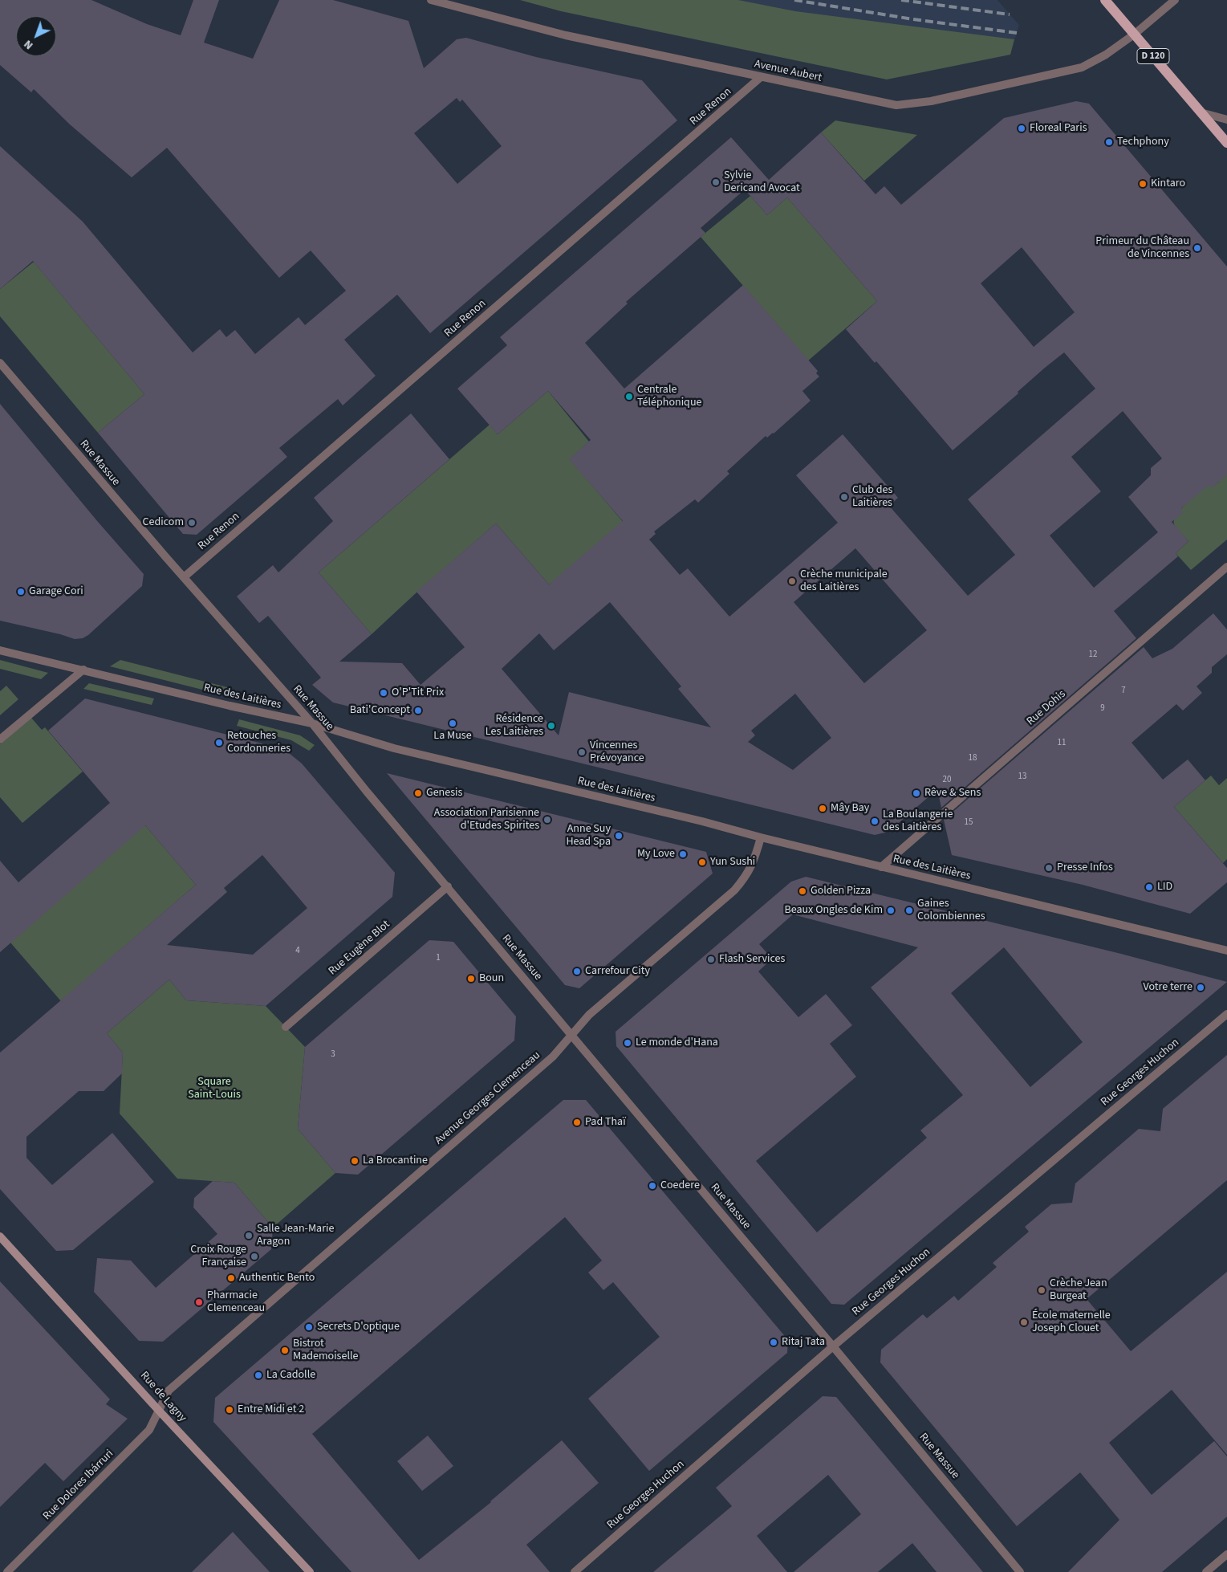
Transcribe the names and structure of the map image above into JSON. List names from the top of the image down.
{
  "streets": {
    "main road": ["D 120", "Rue de Lagny"],
    "street": [
      "Avenue Aubert",
      "Rue Renon",
      "Rue Massue",
      "Rue des Laitières",
      "Rue Dohis",
      "Rue Eugène Blot",
      "Rue Georges Huchon",
      "Avenue Georges Clemenceau",
      "Rue Dolores Ibárruri"
    ]
  },
  "crossings": [
    ["D 120", "Avenue Aubert"],
    ["Avenue Aubert", "Rue Renon"],
    ["Rue Renon", "Rue Massue"],
    ["Rue Massue", "Rue des Laitières"],
    ["Rue Massue", "Rue Eugène Blot"],
    ["Rue Massue", "Rue Georges Huchon"],
    ["Rue Massue", "Avenue Georges Clemenceau"],
    ["Rue des Laitières", "Rue Dohis"],
    ["Rue des Laitières", "Avenue Georges Clemenceau"],
    ["Avenue Georges Clemenceau", "Rue de Lagny"],
    ["Avenue Georges Clemenceau", "Rue Dolores Ibárruri"],
    ["Rue de Lagny", "Rue Dolores Ibárruri"]
  ],
  "parks": ["Square Saint-Louis"],
  "places": [
    "Floreal Paris",
    "Techphony",
    "Sylvie Dericand Avocat",
    "Kintaro",
    "Primeur du Château de Vincennes",
    "Centrale Téléphonique",
    "Club des Laitières",
    "Cedicom",
    "Crèche municipale des Laitières",
    "Garage Cori",
    "O'P'Tit Prix",
    "Bati'Concept",
    "La Muse",
    "Résidence Les Laitières",
    "Retouches Cordonneries",
    "Vincennes Prévoyance",
    "Genesis",
    "Rêve & Sens",
    "Mây Bay",
    "Association Parisienne d'Etudes Spirites",
    "La Boulangerie des Laitières",
    "Anne Suy Head Spa",
    "My Love",
    "Yun Sushi",
    "Presse Infos",
    "LID",
    "Golden Pizza",
    "Beaux Ongles de Kim",
    "Gaines Colombiennes",
    "Flash Services",
    "Carrefour City",
    "Boun",
    "Votre terre",
    "Le monde d'Hana",
    "Pad Thaï",
    "La Brocantine",
    "Coedere",
    "Salle Jean-Marie Aragon",
    "Croix Rouge Française",
    "Authentic Bento",
    "Crèche Jean Burgeat",
    "Pharmacie Clemenceau",
    "École maternelle Joseph Clouet",
    "Secrets D'optique",
    "Ritaj Tata",
    "Bistrot Mademoiselle",
    "La Cadolle",
    "Entre Midi et 2"
  ],
  "house_numbers": [
    "12",
    "7",
    "9",
    "11",
    "18",
    "13",
    "20",
    "15",
    "4",
    "1",
    "3"
  ],
  "north": "bottom left"
}
